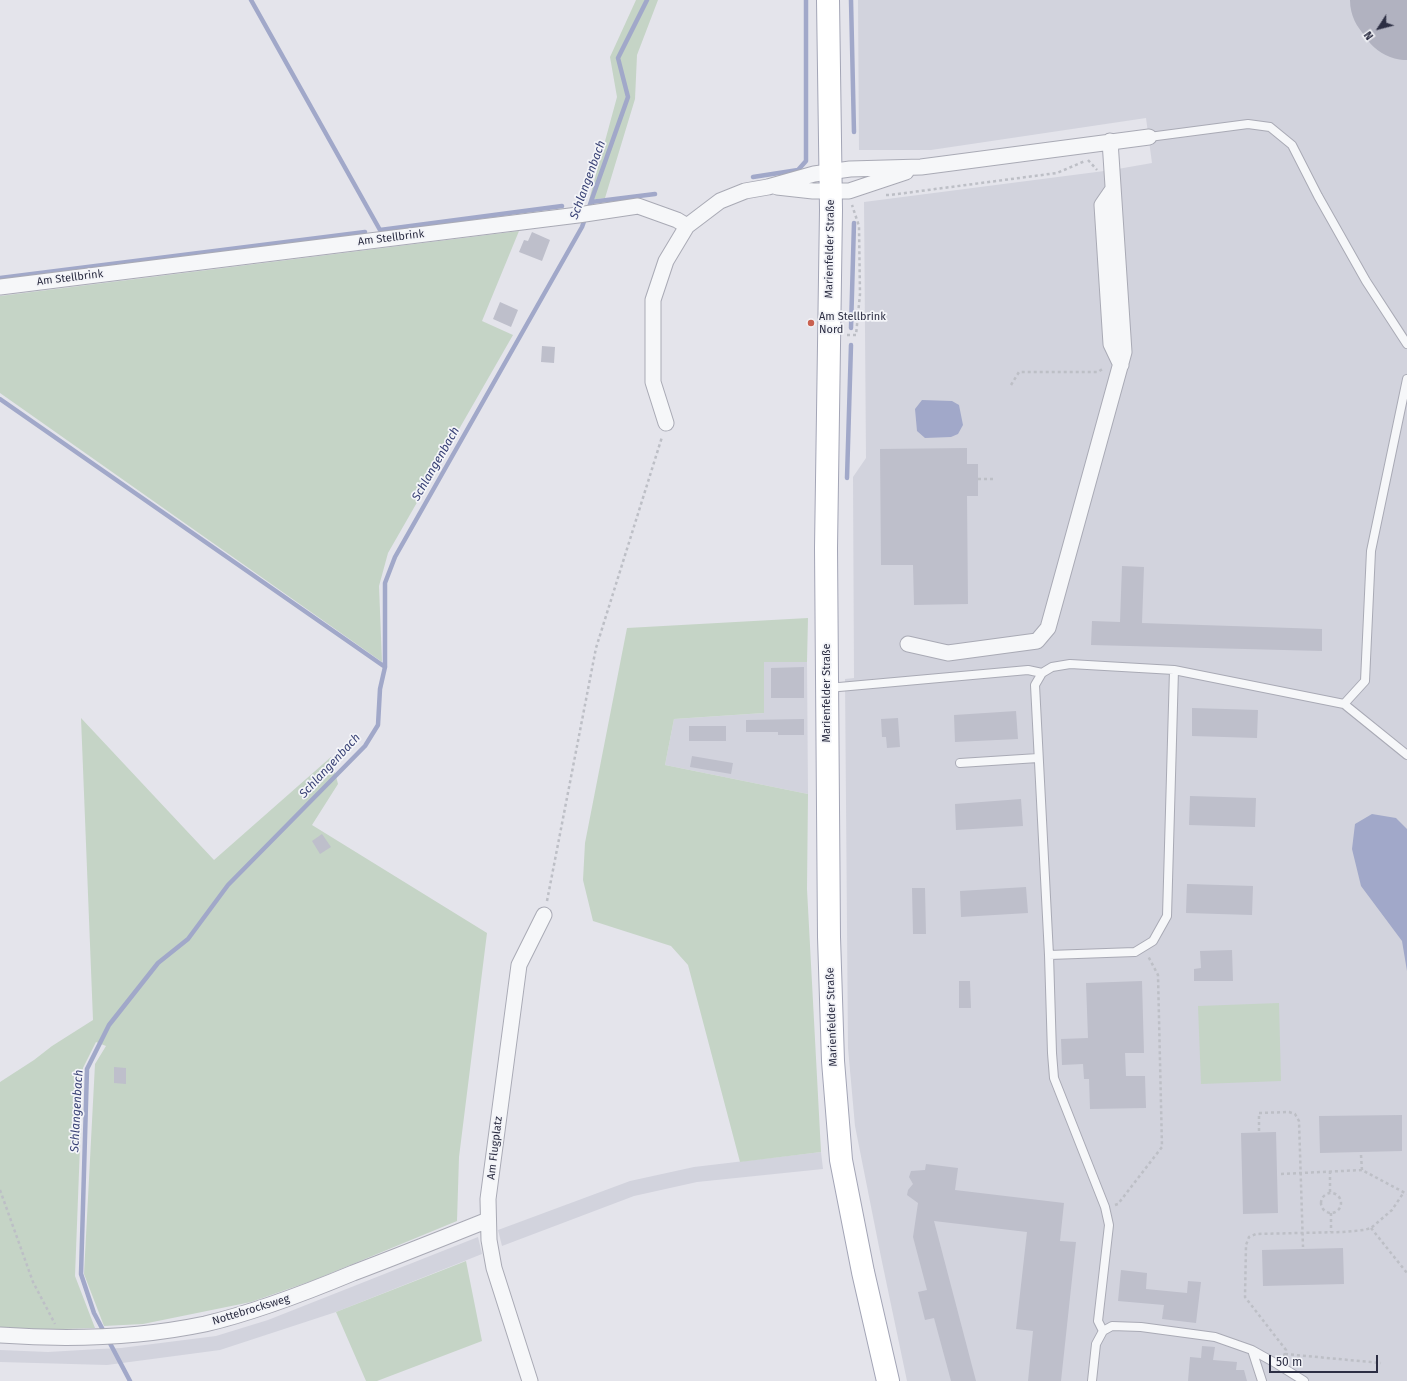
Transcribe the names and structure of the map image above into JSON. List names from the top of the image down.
{
  "streets": {
    "main road": ["Marienfelder Straße"],
    "street": ["Am Stellbrink", "Am Flugplatz", "Nottebrocksweg"]
  },
  "crossings": [
    ["Am Flugplatz", "Nottebrocksweg"]
  ],
  "water": ["Schlangenbach"],
  "places": ["Am Stellbrink Nord"],
  "scale_bar": "50 m",
  "north": "bottom left"
}
